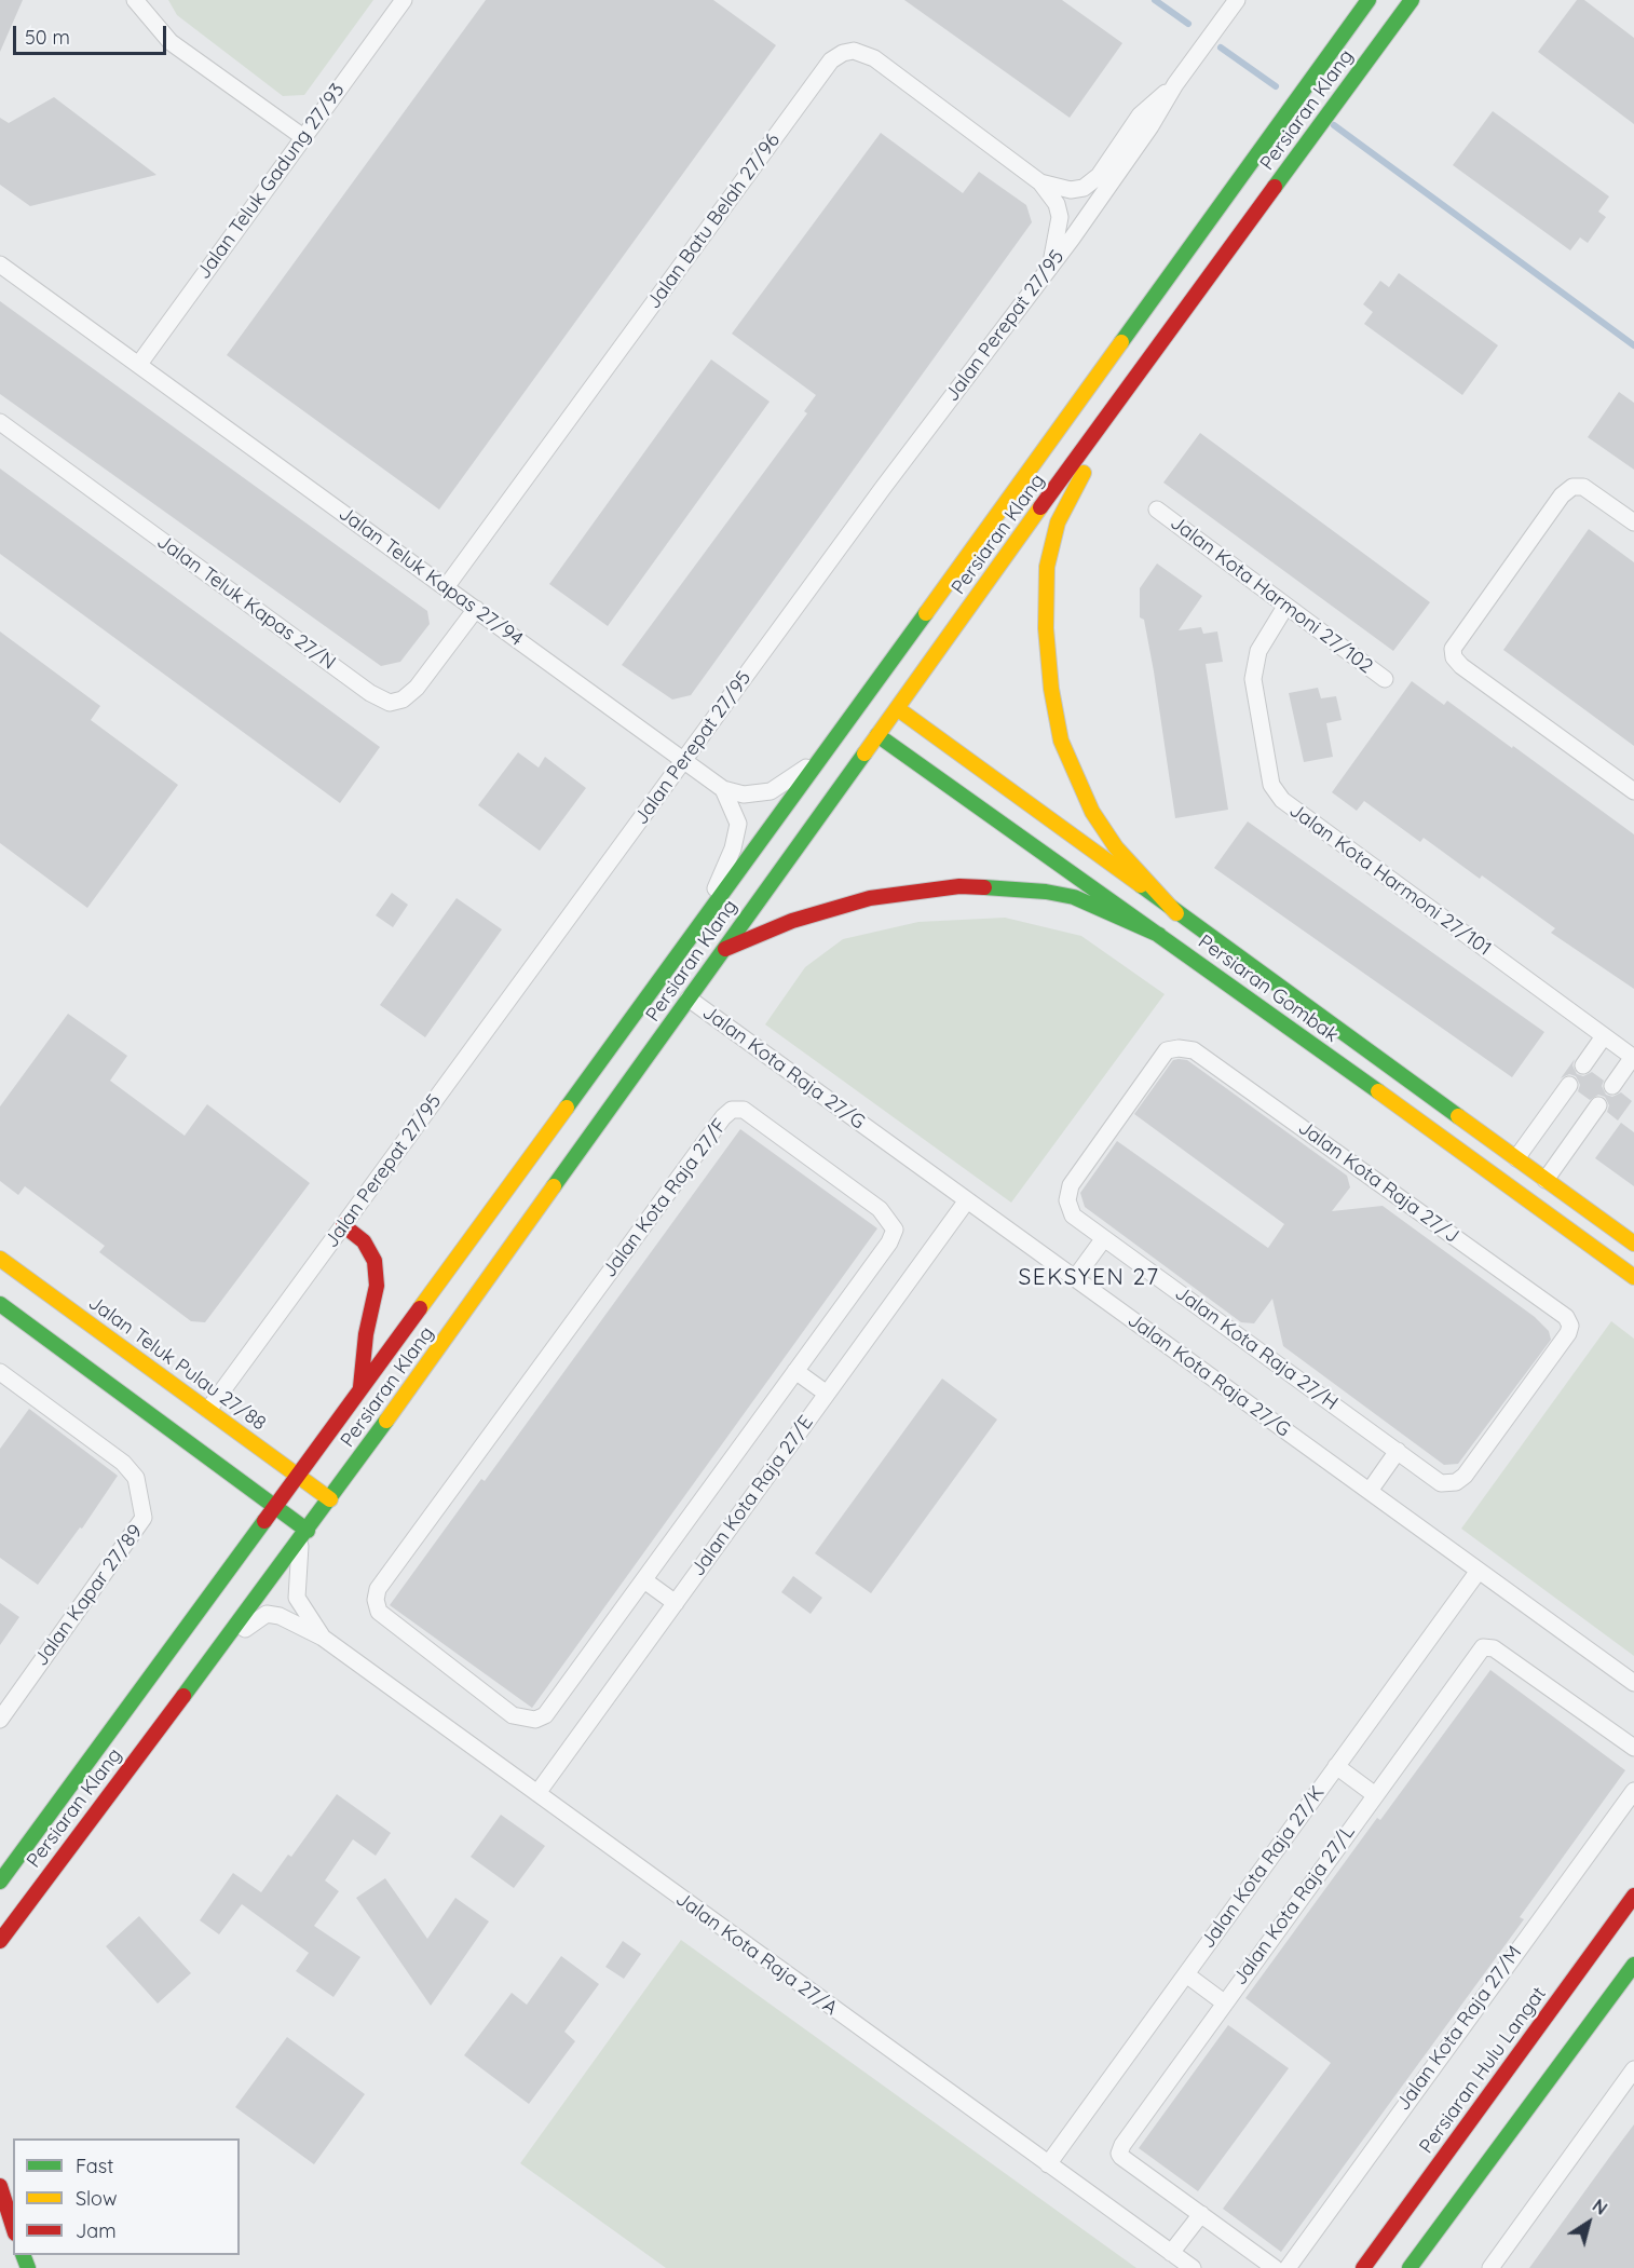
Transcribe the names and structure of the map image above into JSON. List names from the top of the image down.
{
  "streets": {
    "main road": [
      "Persiaran Klang",
      "Persiaran Gombak",
      "Jalan Teluk Pulau 27/88",
      "Persiaran Hulu Langat"
    ],
    "street": [
      "Jalan Teluk Gadung 27/93",
      "Jalan Batu Belah 27/96",
      "Jalan Perepat 27/95",
      "Jalan Teluk Kapas 27/94",
      "Jalan Kota Harmoni 27/102",
      "Jalan Teluk Kapas 27/N",
      "Jalan Kota Harmoni 27/101",
      "Jalan Kota Raja 27/G",
      "Jalan Kota Raja 27/J",
      "Jalan Kota Raja 27/F",
      "Jalan Kota Raja 27/H",
      "Jalan Kota Raja 27/E",
      "Jalan Kapar 27/89",
      "Jalan Kota Raja 27/K",
      "Jalan Kota Raja 27/L",
      "Jalan Kota Raja 27/A",
      "Jalan Kota Raja 27/M"
    ]
  },
  "crossings": [
    ["Persiaran Klang", "Persiaran Gombak"],
    ["Persiaran Klang", "Jalan Kota Raja 27/G"],
    ["Persiaran Klang", "Jalan Teluk Pulau 27/88"],
    ["Persiaran Klang", "Jalan Kota Raja 27/A"],
    ["Jalan Teluk Gadung 27/93", "Jalan Teluk Kapas 27/94"],
    ["Jalan Batu Belah 27/96", "Jalan Perepat 27/95"],
    ["Jalan Batu Belah 27/96", "Jalan Teluk Kapas 27/94"],
    ["Jalan Perepat 27/95", "Jalan Teluk Kapas 27/94"],
    ["Jalan Perepat 27/95", "Jalan Teluk Pulau 27/88"],
    ["Jalan Teluk Kapas 27/94", "Jalan Teluk Kapas 27/N"],
    ["Jalan Kota Harmoni 27/102", "Jalan Kota Harmoni 27/101"],
    ["Jalan Kota Raja 27/G", "Jalan Kota Raja 27/E"],
    ["Jalan Kota Raja 27/G", "Jalan Kota Raja 27/K"],
    ["Jalan Kota Raja 27/J", "Jalan Kota Raja 27/H"],
    ["Jalan Kota Raja 27/E", "Jalan Kota Raja 27/A"],
    ["Jalan Kota Raja 27/K", "Jalan Kota Raja 27/A"]
  ],
  "districts": ["SEKSYEN 27"],
  "legend": ["Fast", "Slow", "Jam"],
  "scale_bar": "50 m",
  "north": "top right"
}
